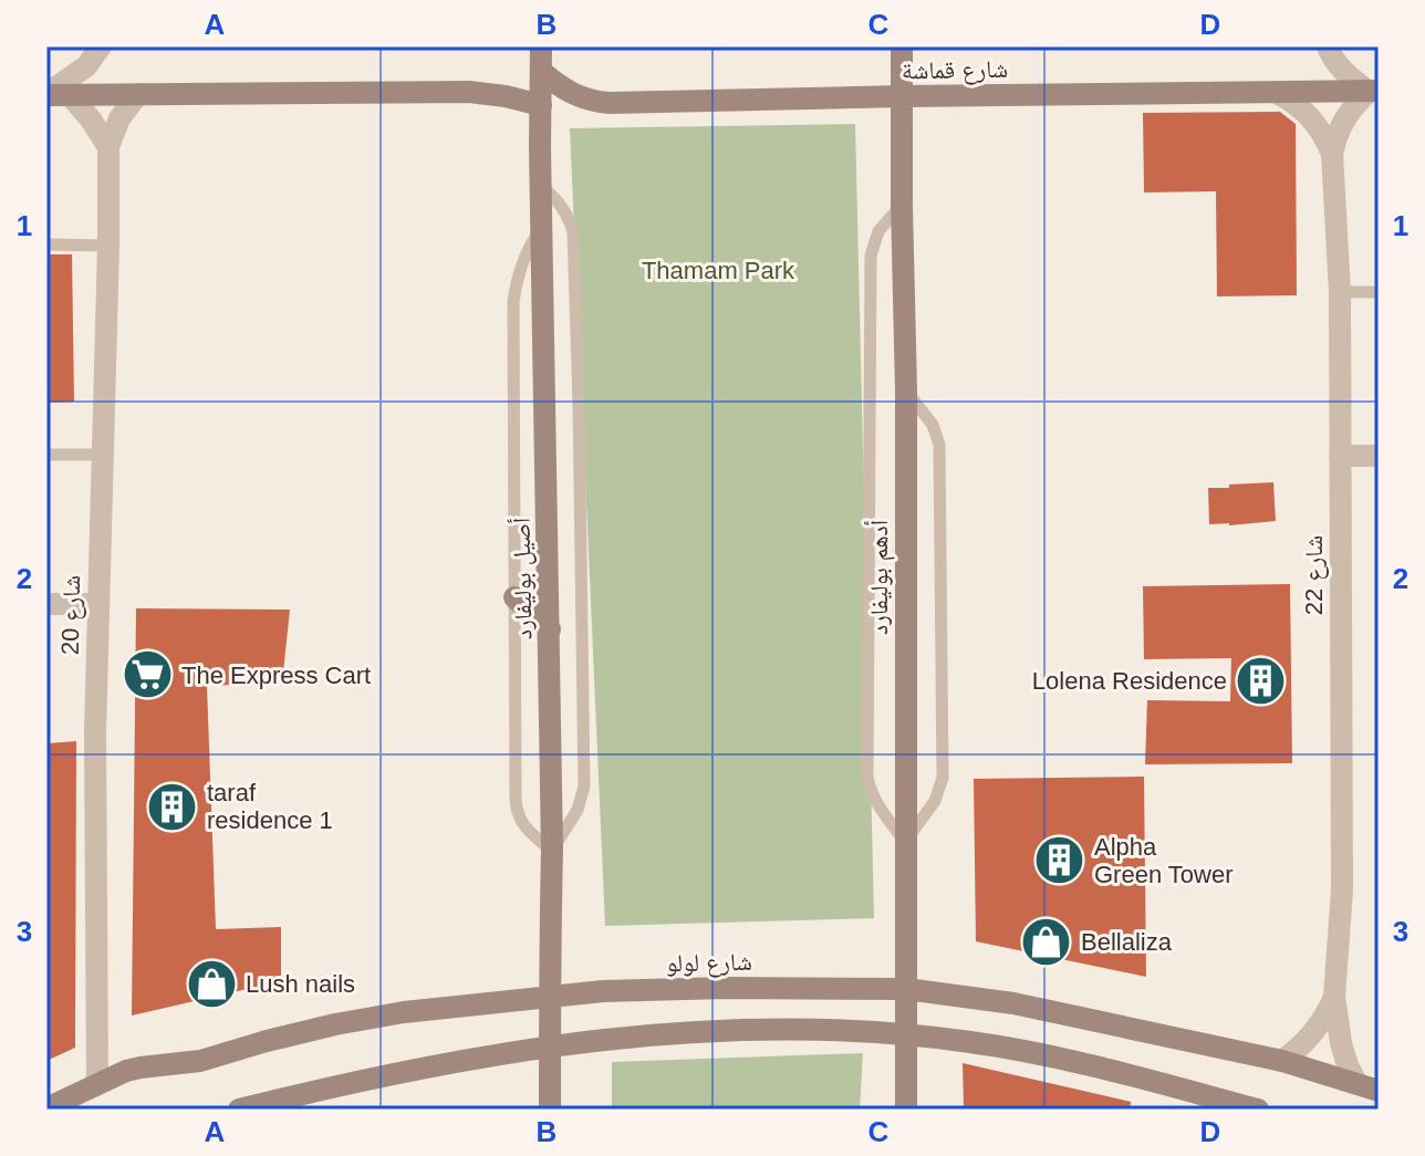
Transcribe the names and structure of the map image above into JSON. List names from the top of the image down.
{
  "streets": {
    "street": [
      "شارع قماشة",
      "شارع 22",
      "أدهم بوليفارد",
      "أصيل بوليفارد",
      "شارع 20",
      "شارع لولو"
    ]
  },
  "crossings": [
    ["شارع قماشة", "شارع 22"],
    ["شارع قماشة", "أدهم بوليفارد"],
    ["شارع قماشة", "أصيل بوليفارد"],
    ["شارع 22", "شارع لولو"],
    ["أدهم بوليفارد", "شارع لولو"],
    ["أصيل بوليفارد", "شارع لولو"],
    ["شارع 20", "شارع لولو"]
  ],
  "parks": ["Thamam Park"],
  "places": {
    "supermarket": ["The Express Cart"],
    "building": ["Lolena Residence", "taraf residence 1", "Alpha Green Tower"],
    "shop": ["Bellaliza", "Lush nails"]
  },
  "grid": {
    "columns": [
      "A",
      "B",
      "C",
      "D"
    ],
    "rows": ["1", "2", "3"]
  }
}
